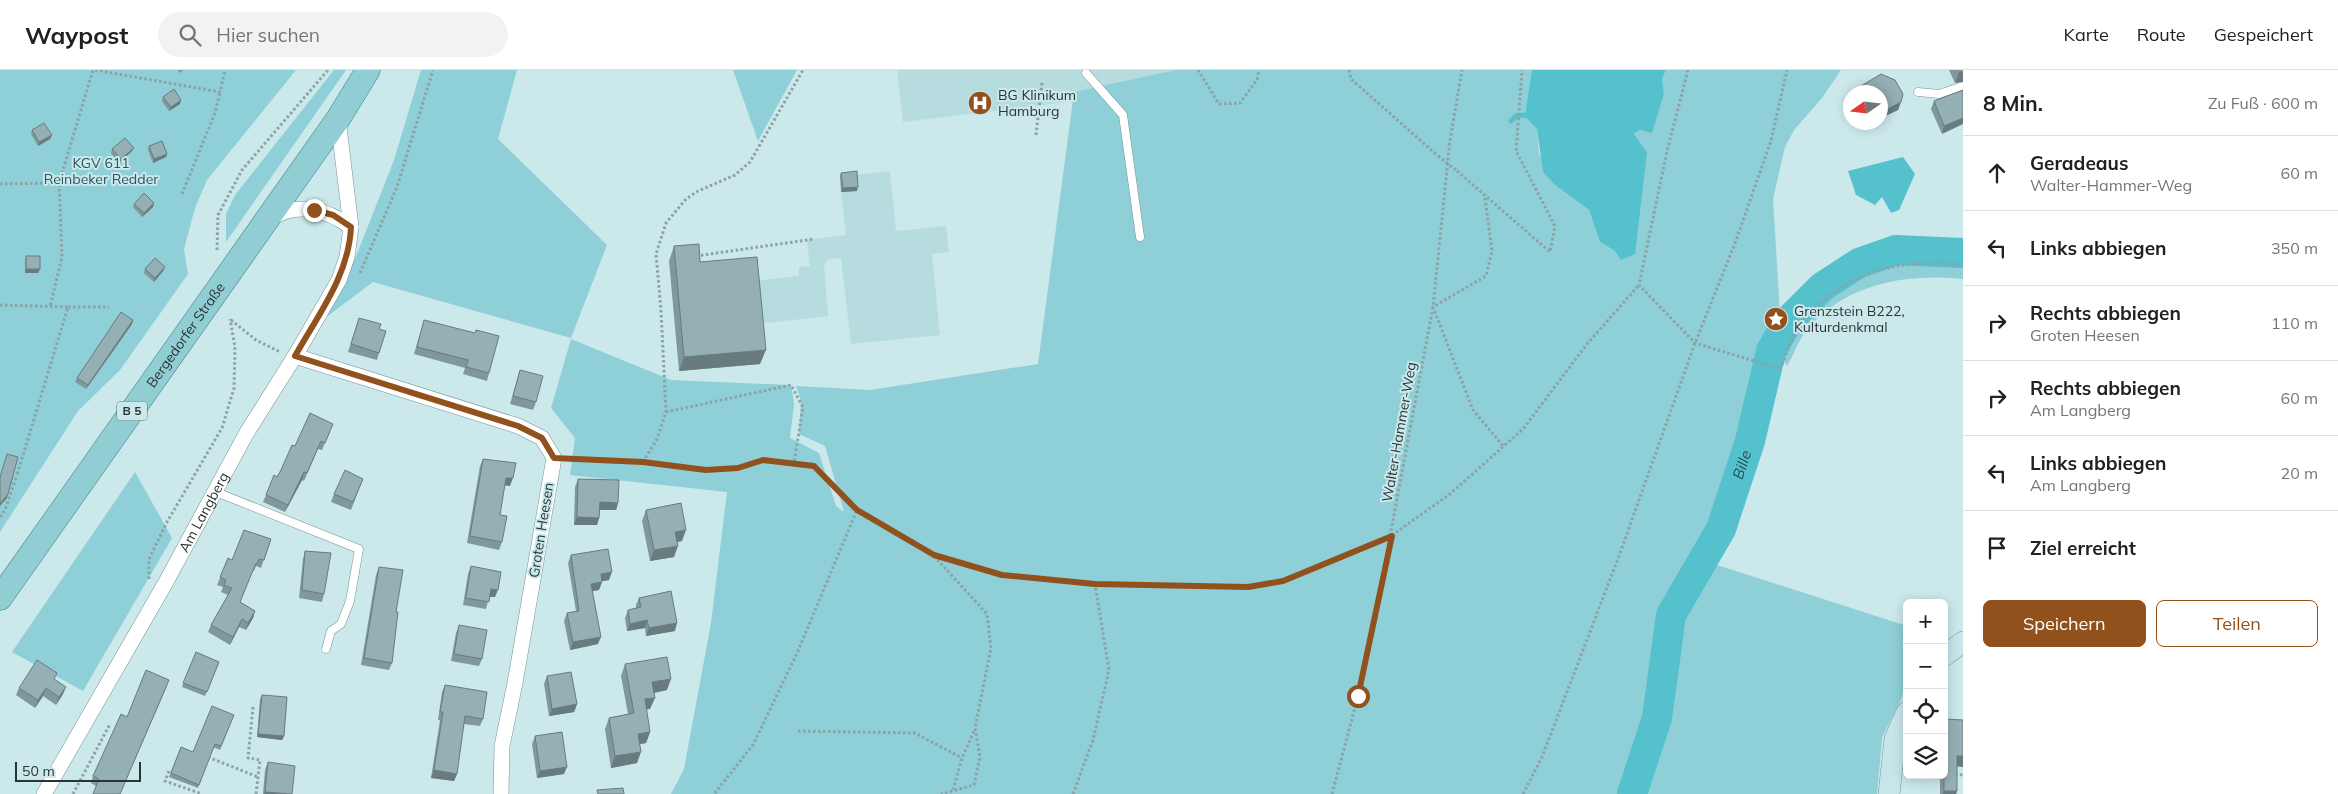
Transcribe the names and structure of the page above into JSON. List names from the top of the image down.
{
  "streets": {
    "main road": ["Bergedorfer Straße", "B 5"],
    "street": ["Am Langberg", "Groten Heesen"],
    "path": ["Walter-Hammer-Weg"]
  },
  "crossings": [
    ["Bergedorfer Straße", "Am Langberg"]
  ],
  "water": ["Bille"],
  "parks": ["KGV 611 Reinbeker Redder"],
  "places": {
    "hospital": ["BG Klinikum Hamburg"],
    "place": ["Grenzstein B222, Kulturdenkmal"]
  },
  "scale_bar": "50 m",
  "north": "left",
  "page": {
    "header": "Waypost",
    "search": "Hier suchen",
    "nav": ["Karte", "Route", "Gespeichert"],
    "heading": ["8 Min.", "Zu Fuß · 600 m"],
    "list": [
      ["Geradeaus", "Walter-Hammer-Weg", "60 m"],
      ["Links abbiegen", "350 m"],
      ["Rechts abbiegen", "Groten Heesen", "110 m"],
      ["Rechts abbiegen", "Am Langberg", "60 m"],
      ["Links abbiegen", "Am Langberg", "20 m"],
      "Ziel erreicht"
    ],
    "buttons": ["Speichern", "Teilen"],
    "map_buttons": ["+", "−"],
    "scale": "50 m"
  }
}
